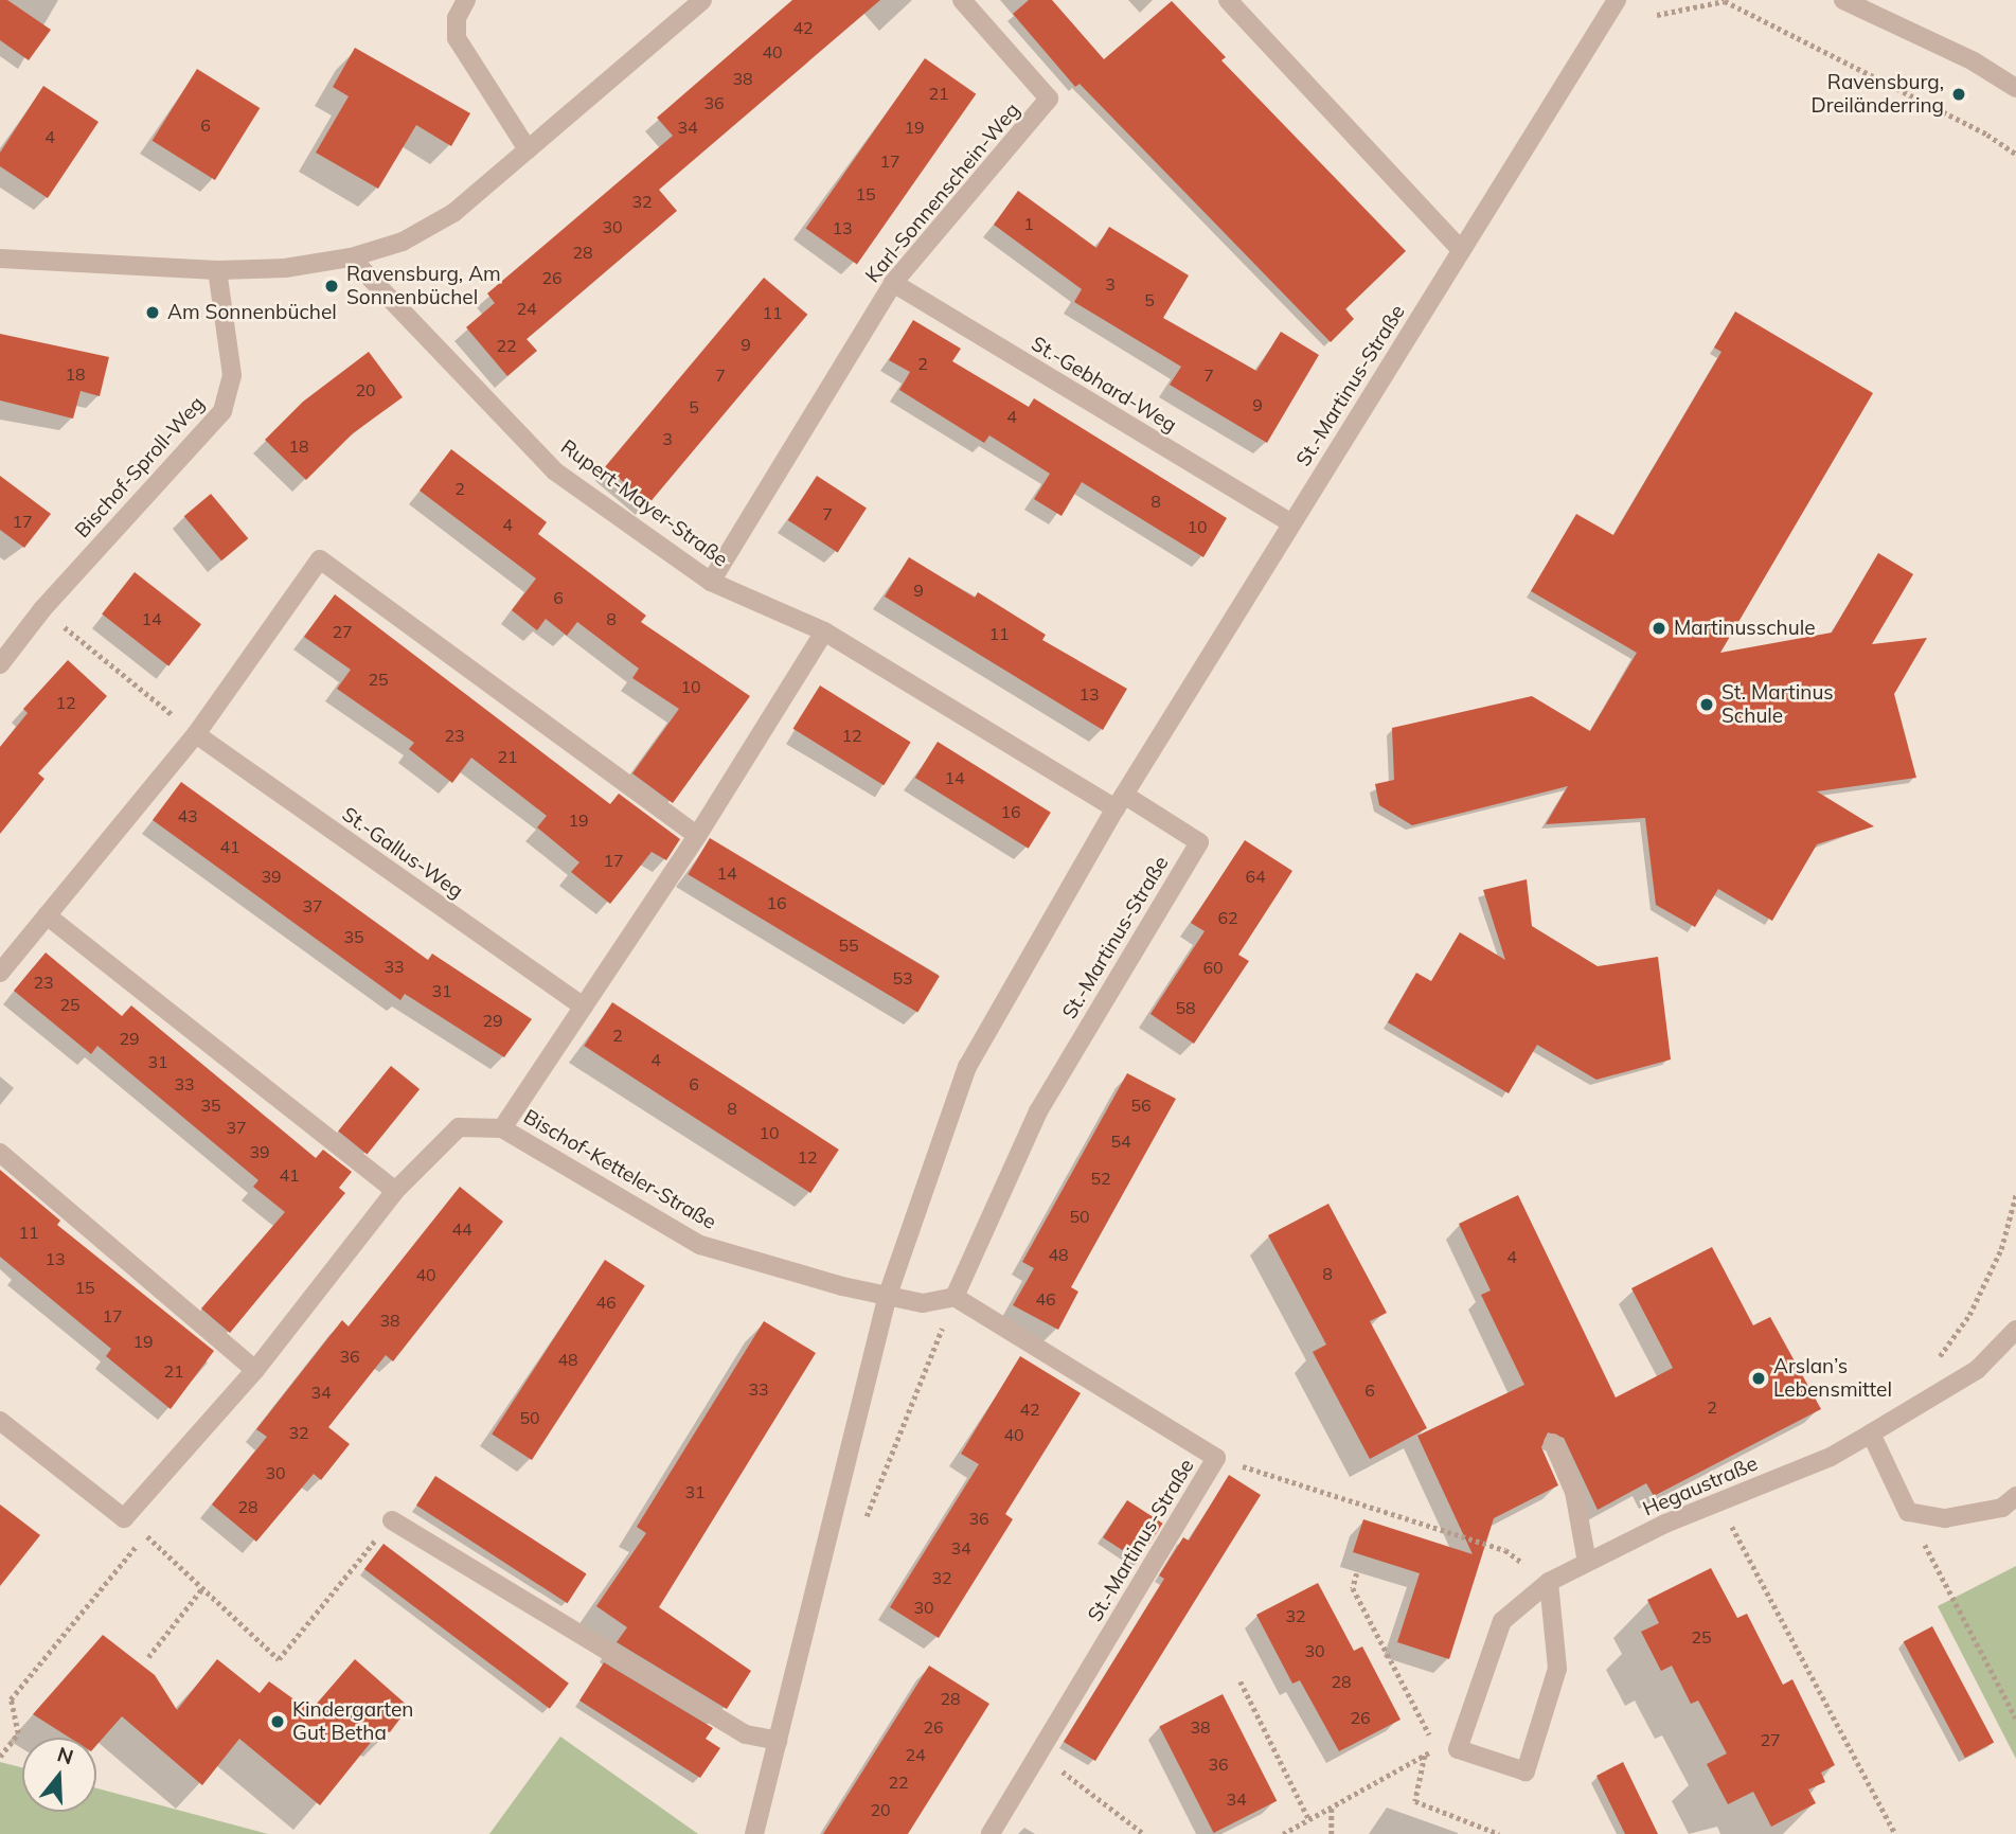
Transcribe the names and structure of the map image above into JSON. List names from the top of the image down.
{
  "streets": {
    "street": [
      "Karl-Sonnenschein-Weg",
      "St.-Gebhard-Weg",
      "St.-Martinus-Straße",
      "Bischof-Sproll-Weg",
      "Rupert-Mayer-Straße",
      "St.-Gallus-Weg",
      "Bischof-Ketteler-Straße",
      "Hegaustraße"
    ]
  },
  "crossings": [
    ["Karl-Sonnenschein-Weg", "St.-Gebhard-Weg"],
    ["Karl-Sonnenschein-Weg", "Rupert-Mayer-Straße"],
    ["St.-Gebhard-Weg", "St.-Martinus-Straße"],
    ["St.-Martinus-Straße", "Rupert-Mayer-Straße"],
    ["St.-Martinus-Straße", "Bischof-Ketteler-Straße"]
  ],
  "places": [
    "Ravensburg, Dreiländerring",
    "Ravensburg, Am Sonnenbüchel",
    "Am Sonnenbüchel",
    "Martinusschule",
    "St. Martinus Schule",
    "Arslan’s Lebensmittel",
    "Kindergarten Gut Betha"
  ],
  "house_numbers": [
    "42",
    "40",
    "38",
    "21",
    "36",
    "6",
    "34",
    "19",
    "4",
    "17",
    "15",
    "32",
    "1",
    "30",
    "13",
    "28",
    "26",
    "3",
    "5",
    "24",
    "11",
    "9",
    "22",
    "2",
    "18",
    "7",
    "7",
    "20",
    "9",
    "5",
    "4",
    "3",
    "18",
    "2",
    "8",
    "7",
    "17",
    "4",
    "10",
    "9",
    "6",
    "14",
    "8",
    "27",
    "11",
    "25",
    "10",
    "13",
    "12",
    "23",
    "12",
    "21",
    "14",
    "16",
    "43",
    "19",
    "41",
    "17",
    "14",
    "39",
    "64",
    "16",
    "37",
    "62",
    "35",
    "55",
    "33",
    "60",
    "53",
    "23",
    "31",
    "25",
    "58",
    "29",
    "2",
    "29",
    "4",
    "31",
    "33",
    "6",
    "35",
    "56",
    "8",
    "37",
    "10",
    "54",
    "39",
    "12",
    "41",
    "52",
    "50",
    "44",
    "11",
    "48",
    "4",
    "13",
    "8",
    "40",
    "15",
    "46",
    "46",
    "17",
    "38",
    "19",
    "36",
    "48",
    "21",
    "33",
    "6",
    "34",
    "2",
    "42",
    "50",
    "32",
    "40",
    "30",
    "31",
    "28",
    "36",
    "34",
    "32",
    "30",
    "32",
    "25",
    "30",
    "28",
    "28",
    "26",
    "26",
    "38",
    "27",
    "24",
    "36",
    "22",
    "34",
    "20"
  ],
  "north": "top"
}
